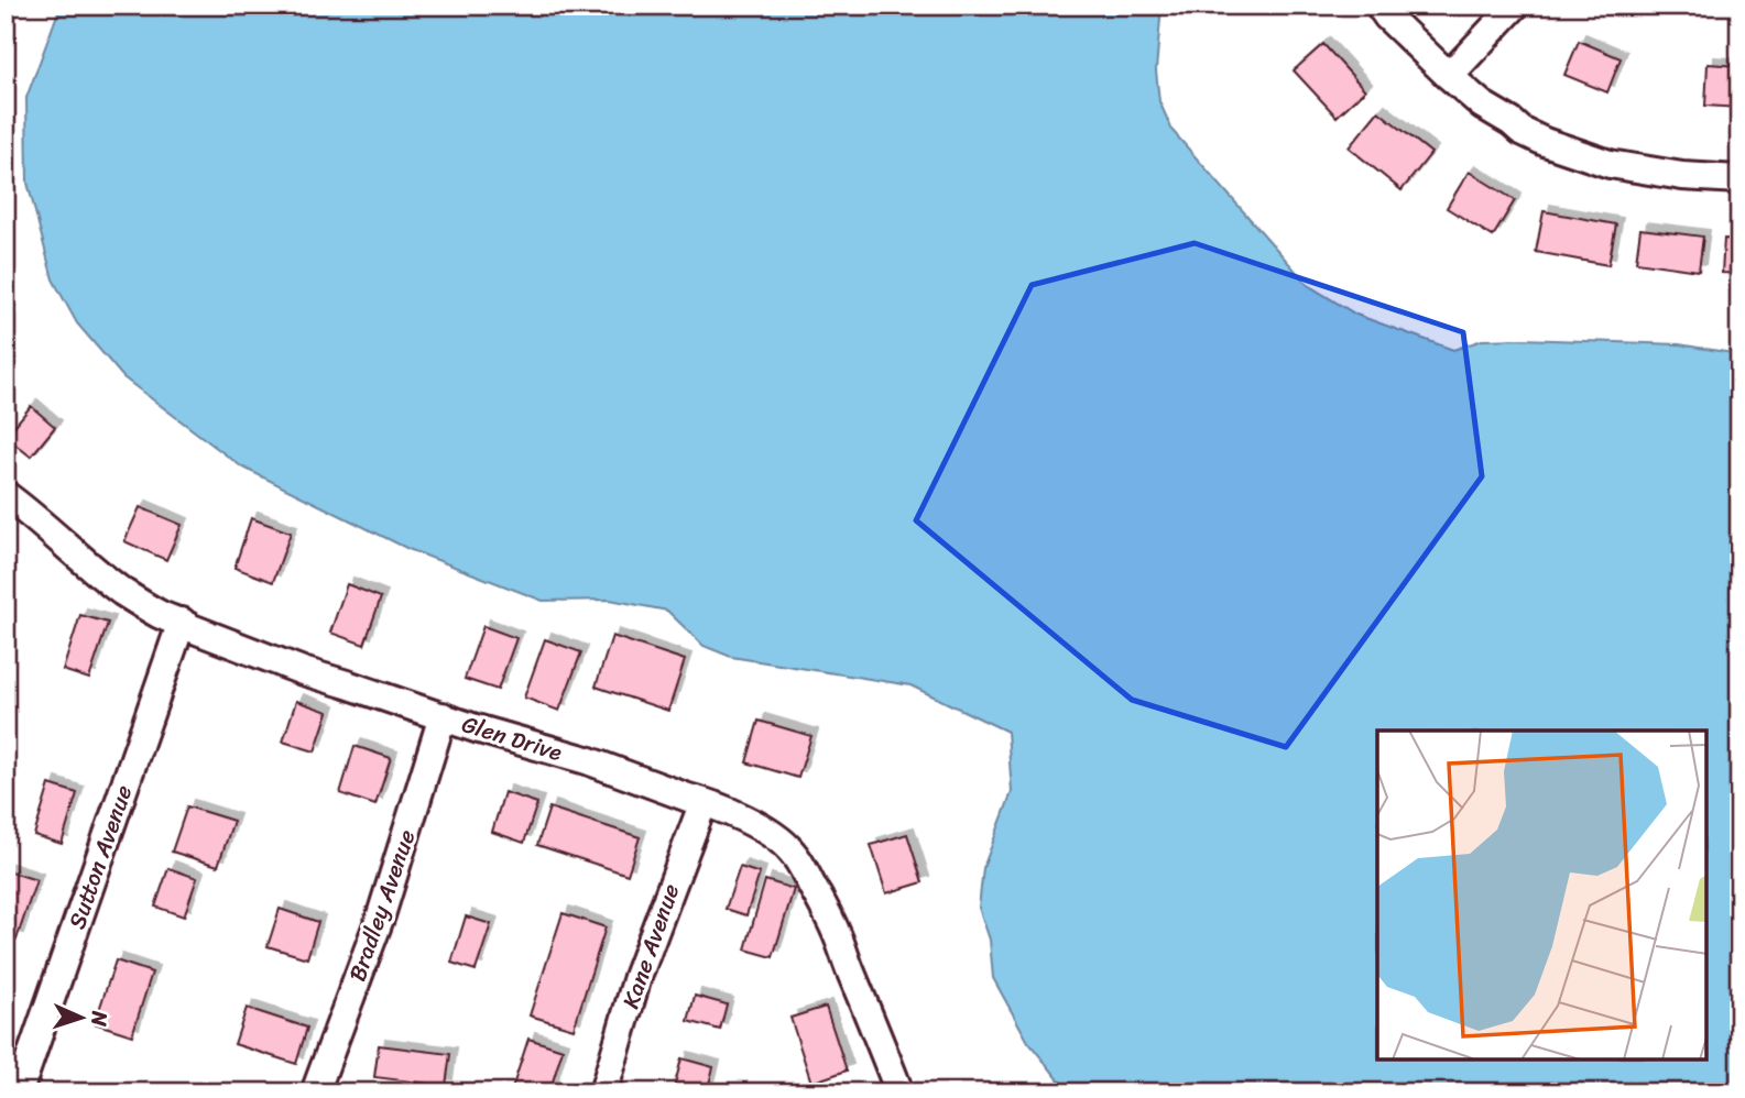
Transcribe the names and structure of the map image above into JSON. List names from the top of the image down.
{
  "streets": {
    "street": [
      "Glen Drive",
      "Sutton Avenue",
      "Bradley Avenue",
      "Kane Avenue"
    ]
  },
  "crossings": [
    ["Glen Drive", "Sutton Avenue"],
    ["Glen Drive", "Bradley Avenue"],
    ["Glen Drive", "Kane Avenue"]
  ],
  "north": "right"
}
